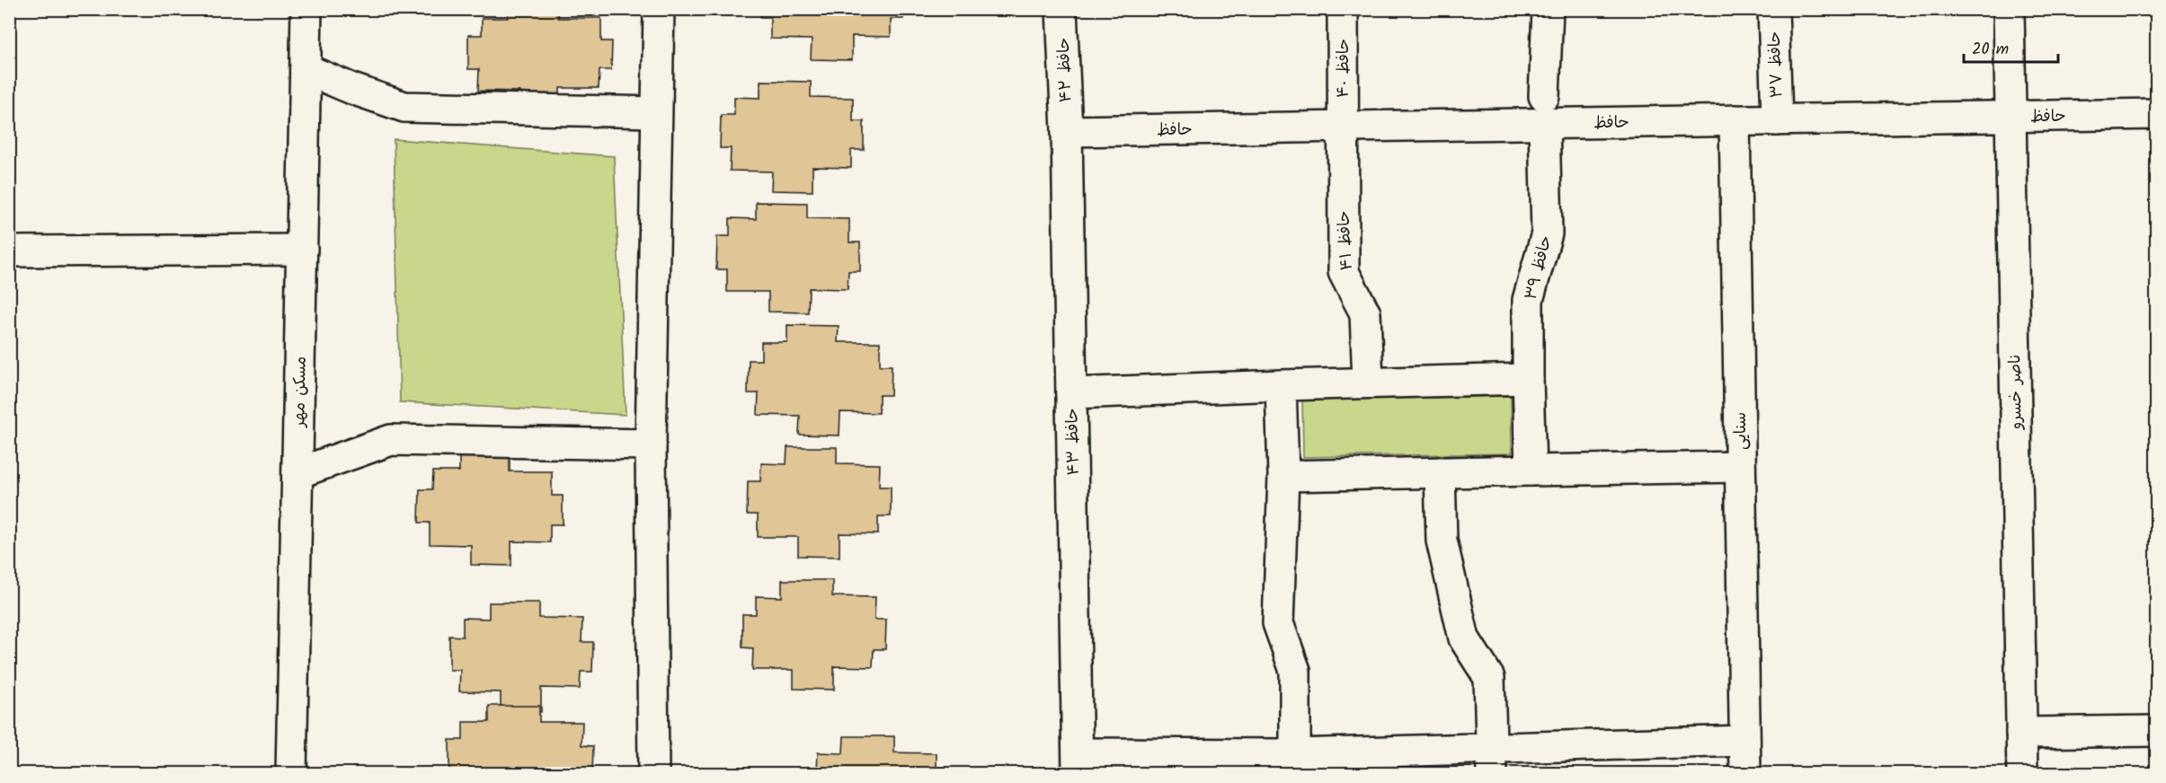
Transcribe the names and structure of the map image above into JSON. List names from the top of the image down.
{
  "streets": {
    "street": [
      "حافظ ۳۷",
      "حافظ ۴۰",
      "حافظ ۴۲",
      "حافظ",
      "حافظ ۴۱",
      "حافظ ۳۹",
      "مسکن مهر",
      "ناصر خسرو",
      "سنایی",
      "حافظ ۴۳"
    ]
  },
  "crossings": [
    ["حافظ ۳۷", "حافظ"],
    ["حافظ ۴۰", "حافظ"],
    ["حافظ ۴۰", "حافظ ۴۱"],
    ["حافظ ۴۲", "حافظ"],
    ["حافظ ۴۲", "حافظ ۴۳"],
    ["حافظ", "حافظ ۴۱"],
    ["حافظ", "حافظ ۳۹"],
    ["حافظ", "ناصر خسرو"],
    ["حافظ", "سنایی"],
    ["حافظ", "حافظ ۴۳"]
  ],
  "scale_bar": "20 m"
}
